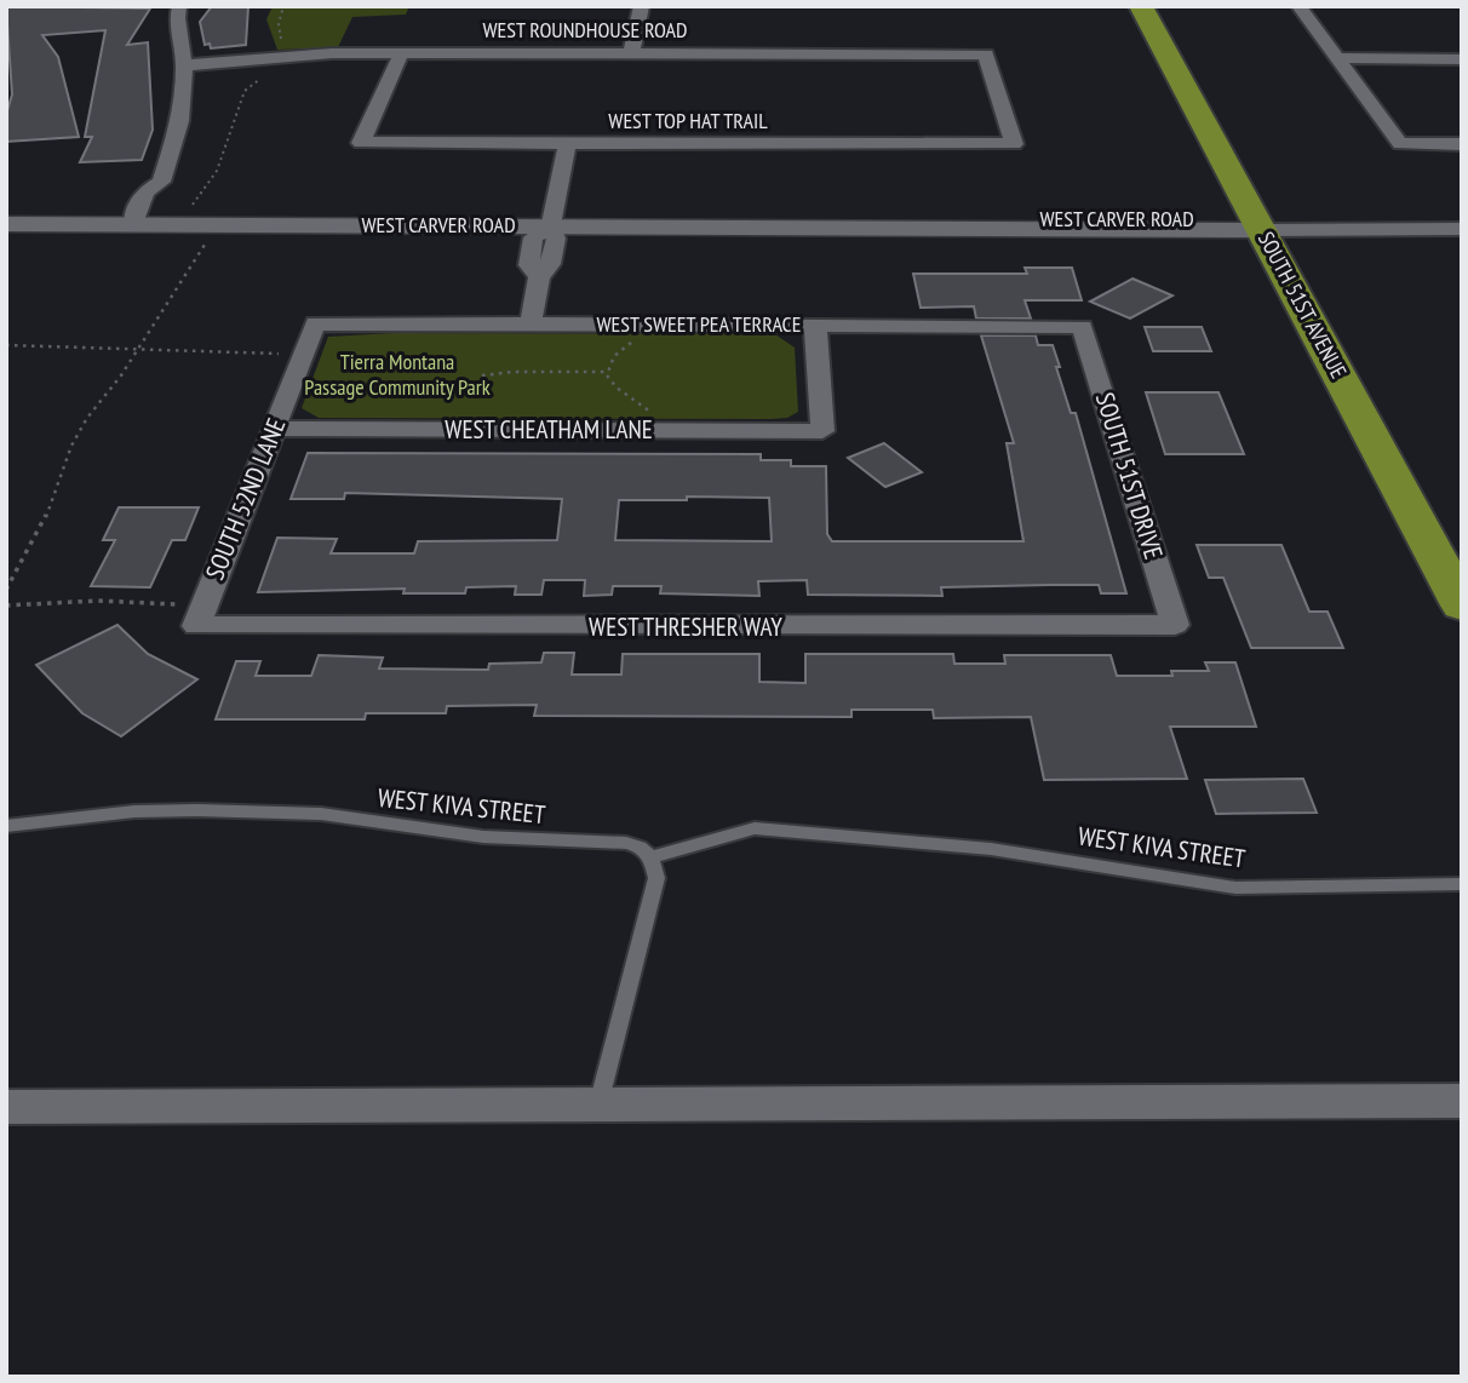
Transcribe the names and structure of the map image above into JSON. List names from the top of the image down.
{
  "streets": {
    "main road": ["SOUTH 51ST AVENUE"],
    "street": [
      "WEST ROUNDHOUSE ROAD",
      "WEST TOP HAT TRAIL",
      "WEST CARVER ROAD",
      "WEST SWEET PEA TERRACE",
      "WEST CHEATHAM LANE",
      "SOUTH 51ST DRIVE",
      "SOUTH 52ND LANE",
      "WEST THRESHER WAY"
    ],
    "lane": ["WEST KIVA STREET"]
  },
  "crossings": [
    ["WEST ROUNDHOUSE ROAD", "WEST TOP HAT TRAIL"],
    ["WEST CARVER ROAD", "SOUTH 51ST AVENUE"],
    ["WEST SWEET PEA TERRACE", "WEST CHEATHAM LANE"],
    ["WEST SWEET PEA TERRACE", "SOUTH 51ST DRIVE"],
    ["WEST SWEET PEA TERRACE", "SOUTH 52ND LANE"],
    ["WEST CHEATHAM LANE", "SOUTH 52ND LANE"],
    ["SOUTH 51ST DRIVE", "WEST THRESHER WAY"],
    ["SOUTH 52ND LANE", "WEST THRESHER WAY"]
  ],
  "parks": ["Tierra Montana Passage Community Park"]
}
